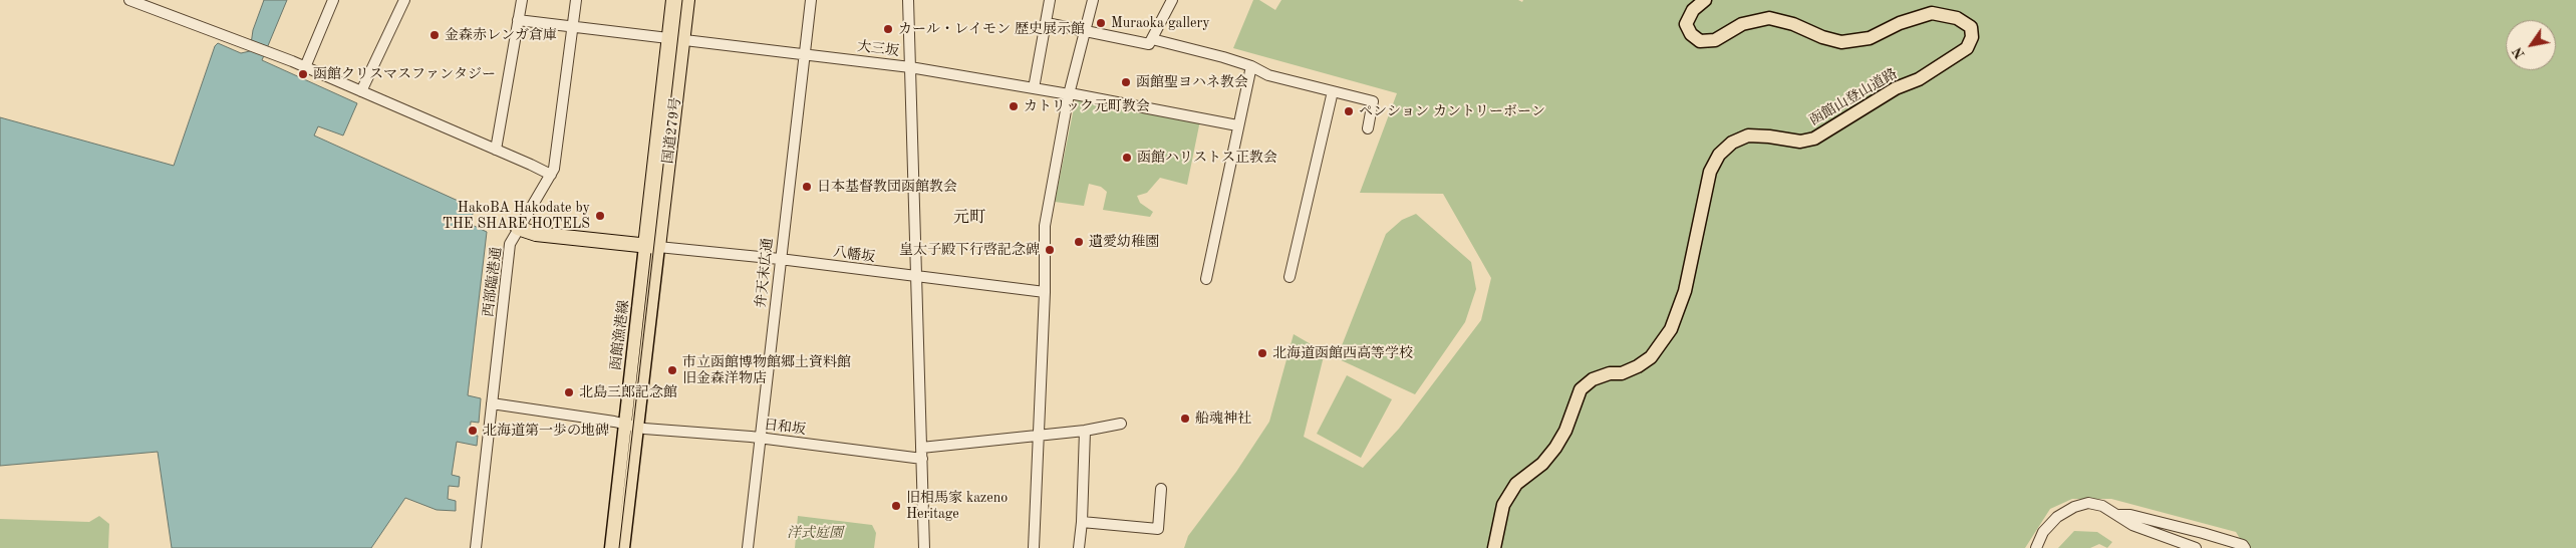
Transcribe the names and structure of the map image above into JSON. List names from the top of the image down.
{
  "streets": {
    "highway": ["国道279号"],
    "main road": ["函館山登山道路", "函館漁港線"],
    "street": [
      "大三坂",
      "八幡坂",
      "弁天末広通",
      "西部臨港通",
      "日和坂"
    ]
  },
  "crossings": [
    ["大三坂", "国道279号"],
    ["大三坂", "弁天末広通"],
    ["大三坂", "西部臨港通"],
    ["国道279号", "八幡坂"],
    ["国道279号", "函館漁港線"],
    ["八幡坂", "弁天末広通"],
    ["八幡坂", "函館漁港線"],
    ["弁天末広通", "日和坂"],
    ["西部臨港通", "日和坂"],
    ["函館漁港線", "日和坂"]
  ],
  "districts": ["元町"],
  "parks": ["洋式庭園"],
  "places": [
    "Muraoka gallery",
    "カール・レイモン 歴史展示館",
    "金森赤レンガ倉庫",
    "函館クリスマスファンタジー",
    "函館聖ヨハネ教会",
    "カトリック元町教会",
    "ペンション カントリーボーン",
    "函館ハリストス正教会",
    "日本基督教団函館教会",
    "HakoBA Hakodate by THE SHARE HOTELS",
    "遺愛幼稚園",
    "皇太子殿下行啓記念碑",
    "北海道函館西高等学校",
    "市立函館博物館郷土資料館 旧金森洋物店",
    "北島三郎記念館",
    "船魂神社",
    "北海道第一歩の地碑",
    "旧相馬家 kazeno Heritage"
  ],
  "north": "bottom left"
}
